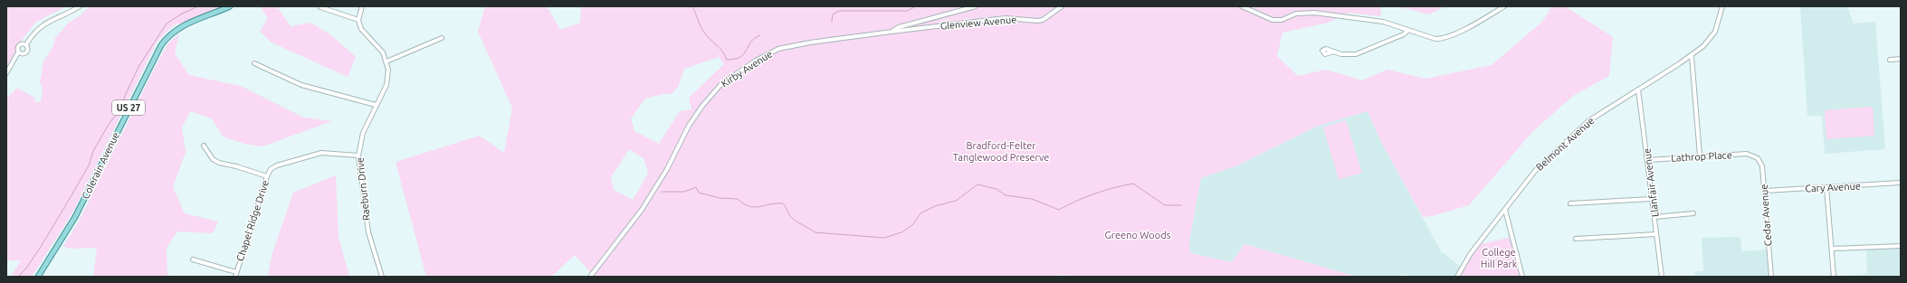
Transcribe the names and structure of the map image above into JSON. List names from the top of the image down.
{
  "streets": {
    "main road": ["US 27", "Colerain Avenue"],
    "street": [
      "Glenview Avenue",
      "Kirby Avenue",
      "Belmont Avenue",
      "Lathrop Place",
      "Llanfair Avenue",
      "Cary Avenue",
      "Raeburn Drive",
      "Cedar Avenue",
      "Chapel Ridge Drive"
    ]
  },
  "crossings": [
    ["Glenview Avenue", "Kirby Avenue"],
    ["Belmont Avenue", "Llanfair Avenue"],
    ["Lathrop Place", "Llanfair Avenue"],
    ["Lathrop Place", "Cedar Avenue"],
    ["Cary Avenue", "Cedar Avenue"],
    ["Raeburn Drive", "Chapel Ridge Drive"]
  ],
  "parks": ["Bradford-Felter Tanglewood Preserve", "Greeno Woods", "College Hill Park"]
}
